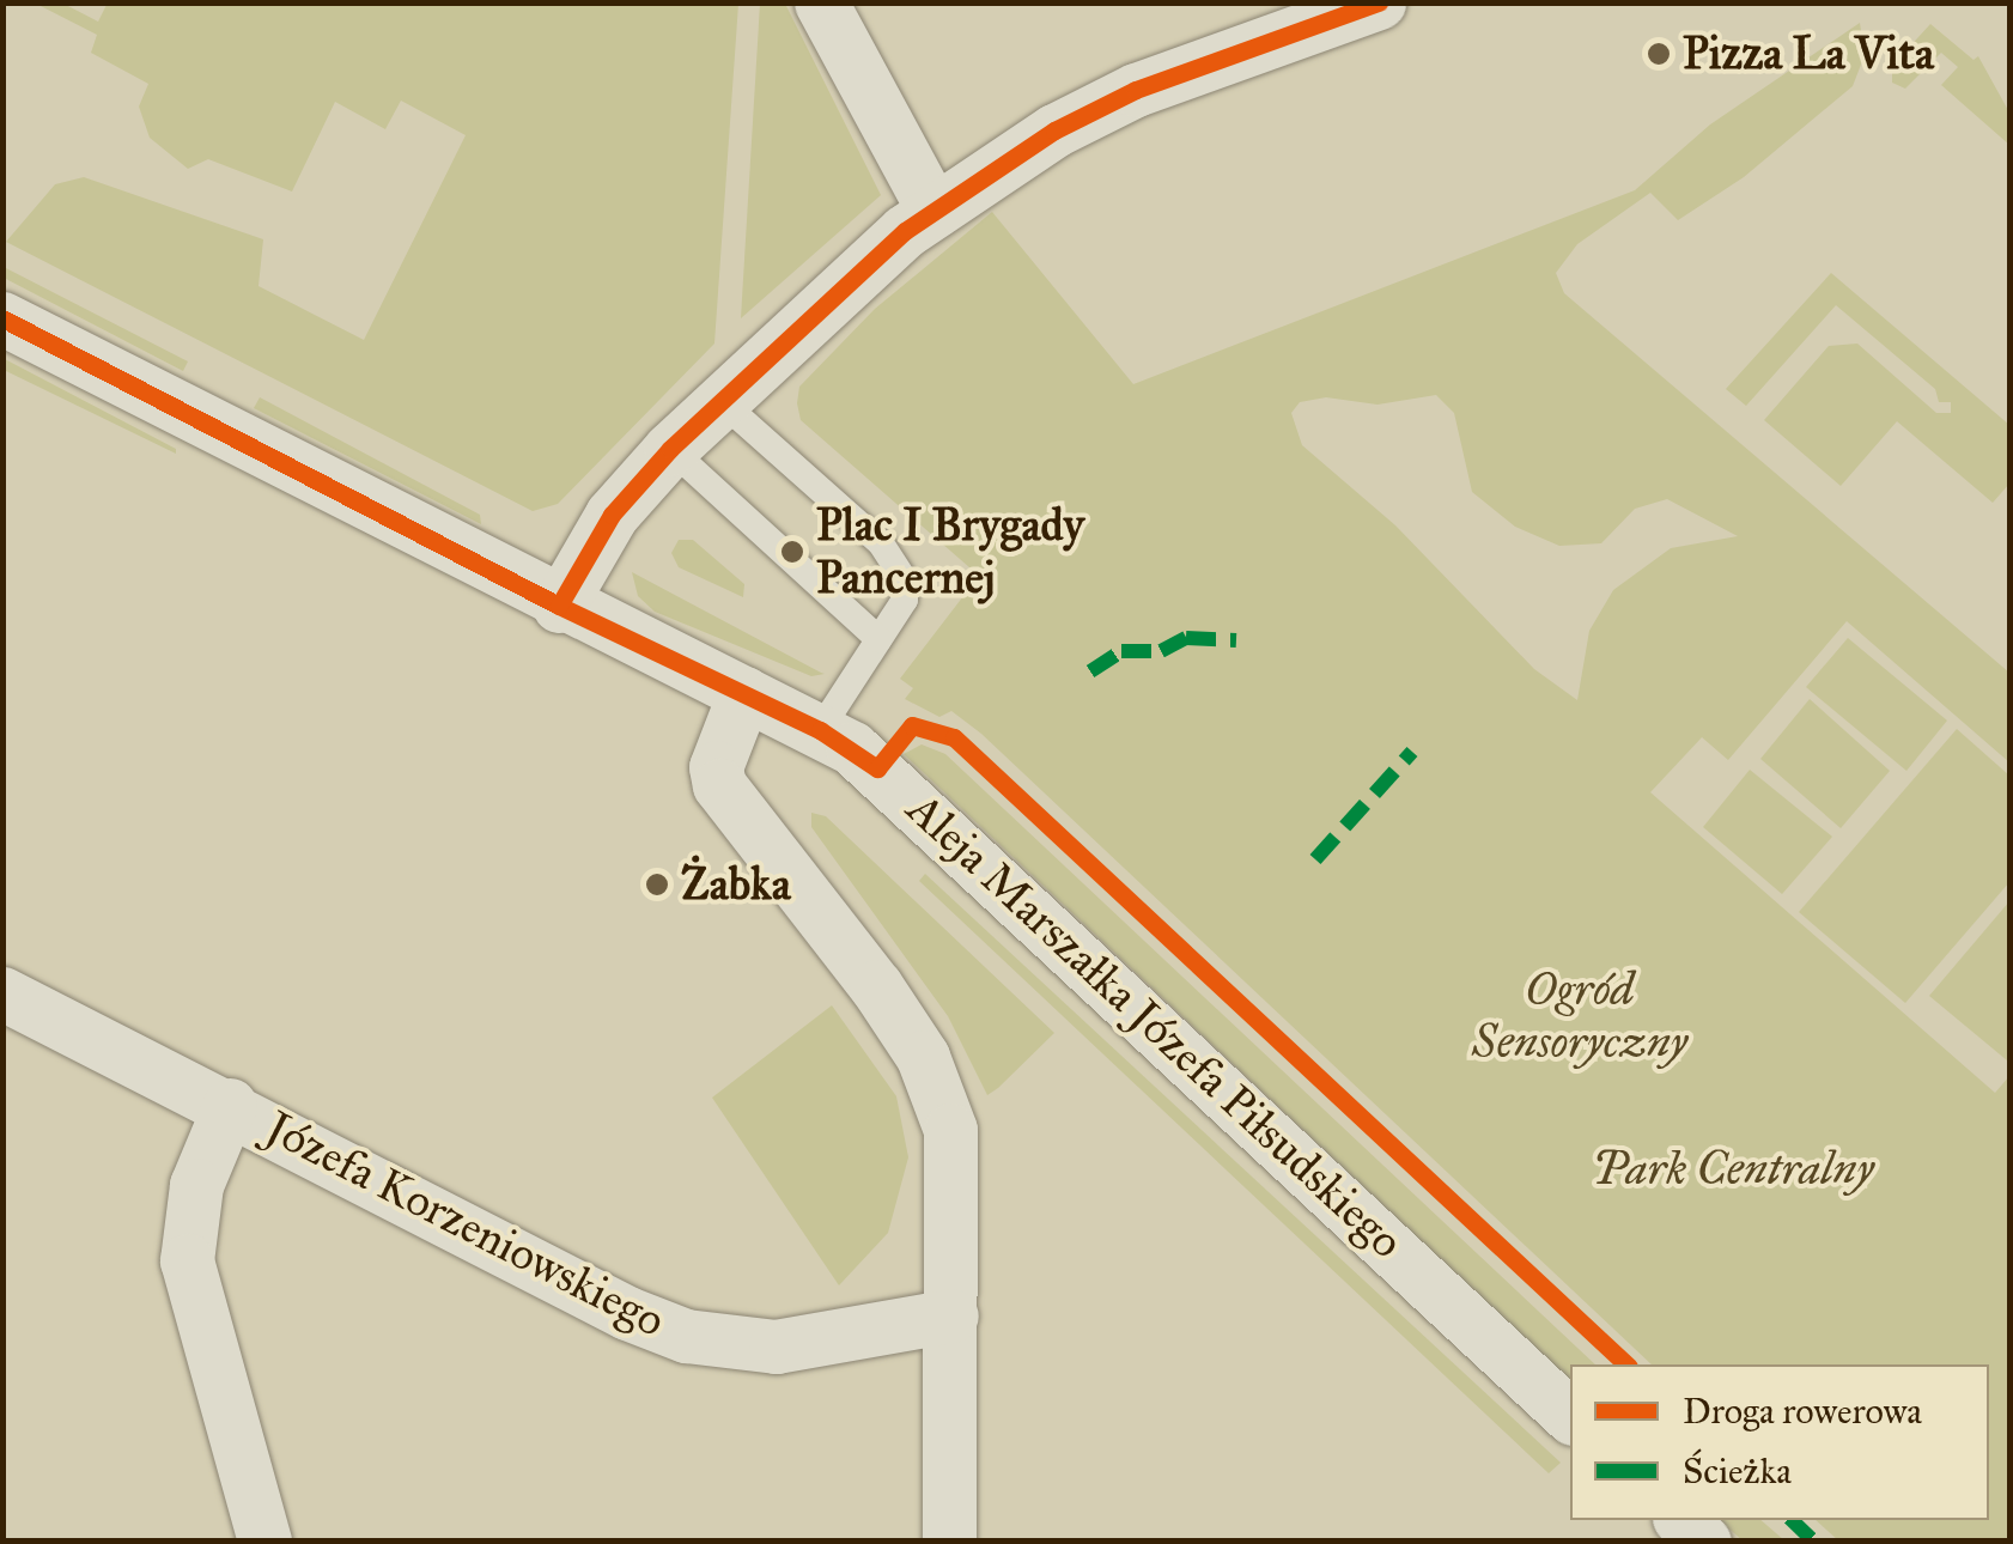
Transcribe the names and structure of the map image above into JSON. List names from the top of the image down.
{
  "streets": {
    "street": ["Aleja Marszałka Józefa Piłsudskiego", "Józefa Korzeniowskiego"]
  },
  "parks": ["Ogród Sensoryczny", "Park Centralny"],
  "places": ["Pizza La Vita", "Plac I Brygady Pancernej", "Żabka"],
  "legend": ["Droga rowerowa", "Ścieżka"]
}
